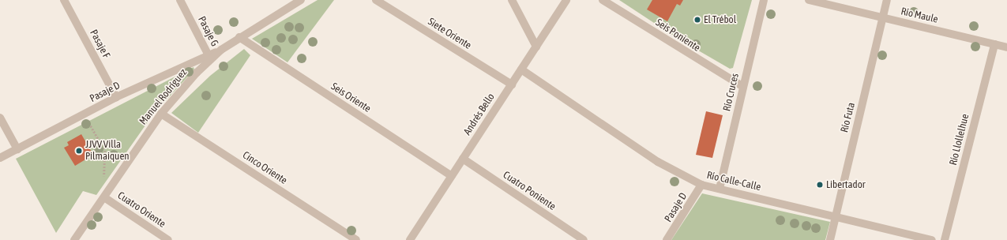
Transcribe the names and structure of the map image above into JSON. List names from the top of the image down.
{
  "streets": {
    "street": [
      "Río Maule",
      "Pasaje G",
      "Siete Oriente",
      "Seis Poniente",
      "Pasaje F",
      "Pasaje D",
      "Río Cruces",
      "Manuel Rodríguez",
      "Seis Oriente",
      "Andrés Bello",
      "Río Futa",
      "Río Llollelhue",
      "Cinco Oriente",
      "Río Calle-Calle",
      "Cuatro Poniente",
      "Cuatro Oriente"
    ]
  },
  "crossings": [
    ["Río Maule", "Río Futa"],
    ["Río Maule", "Río Llollelhue"],
    ["Pasaje G", "Pasaje D"],
    ["Siete Oriente", "Andrés Bello"],
    ["Seis Poniente", "Río Cruces"],
    ["Pasaje F", "Pasaje D"],
    ["Pasaje D", "Manuel Rodríguez"],
    ["Pasaje D", "Río Calle-Calle"],
    ["Río Cruces", "Río Calle-Calle"],
    ["Manuel Rodríguez", "Seis Oriente"],
    ["Manuel Rodríguez", "Cinco Oriente"],
    ["Manuel Rodríguez", "Cuatro Oriente"],
    ["Seis Oriente", "Andrés Bello"],
    ["Andrés Bello", "Río Calle-Calle"],
    ["Andrés Bello", "Cuatro Poniente"],
    ["Río Futa", "Río Calle-Calle"]
  ],
  "places": ["El Trébol", "JJVV Villa Pilmaiquen", "Libertador"]
}
